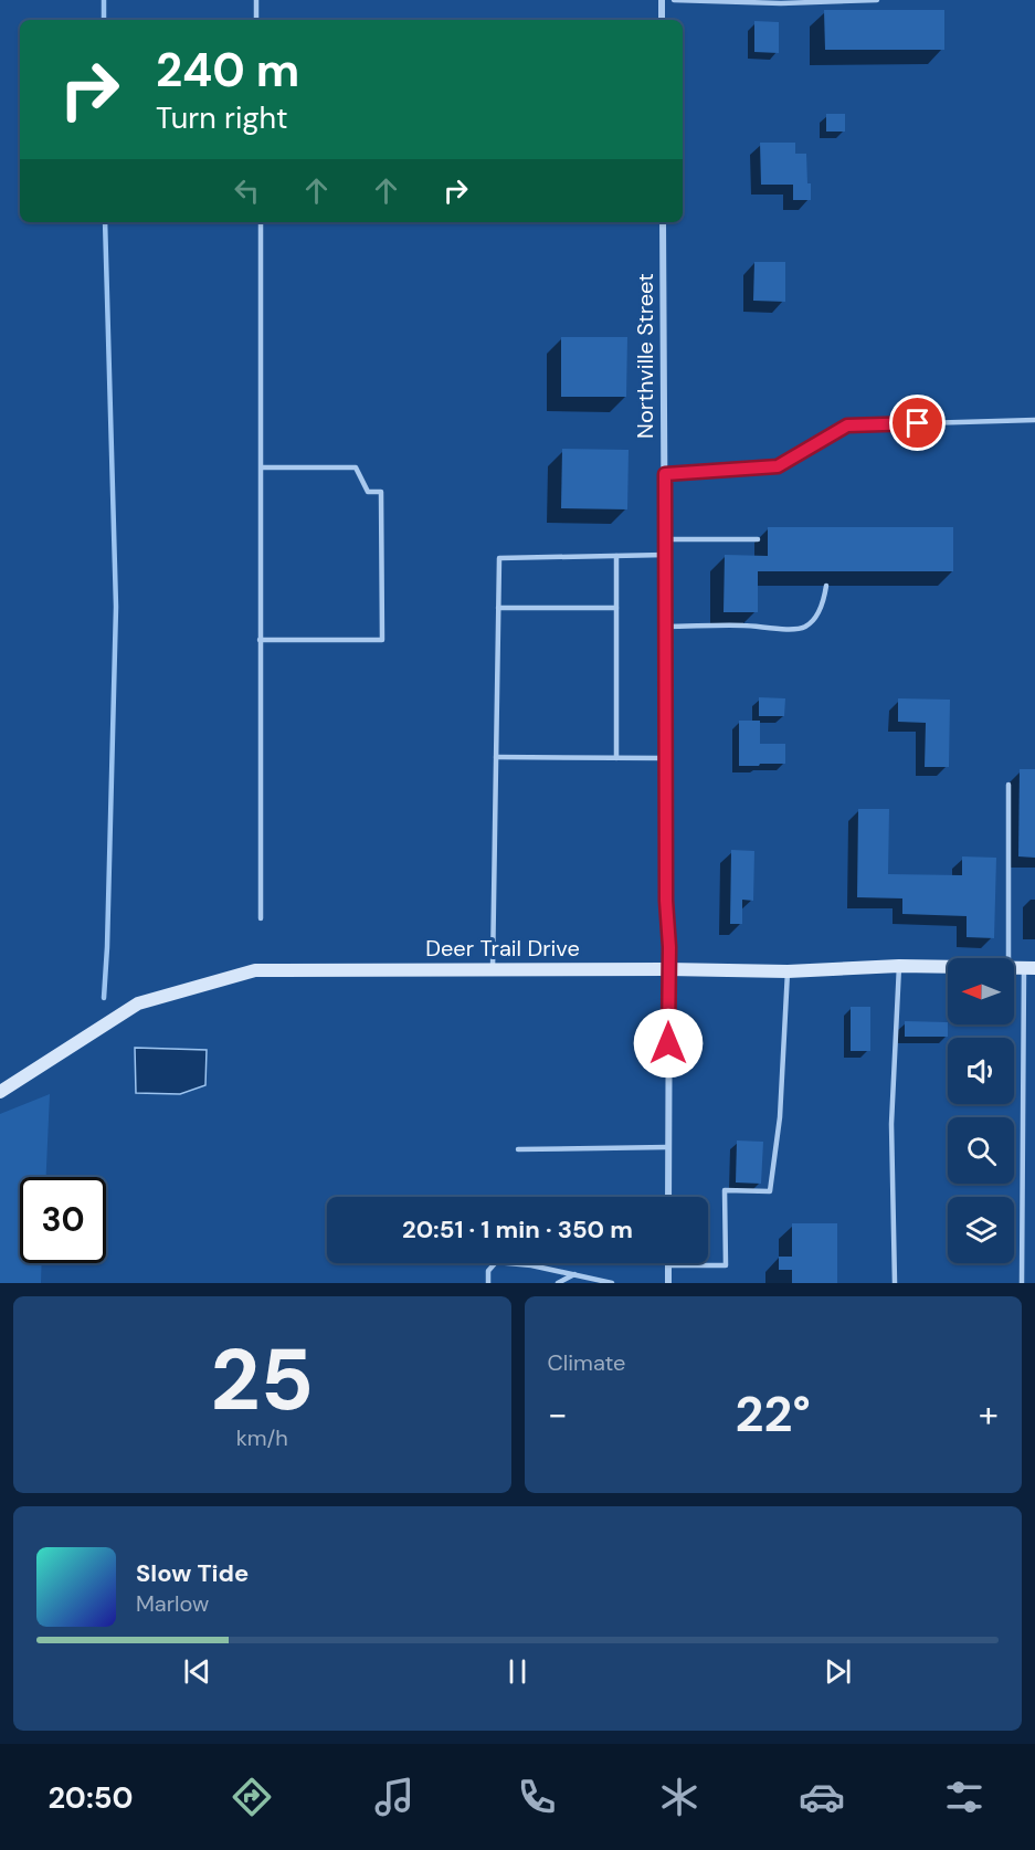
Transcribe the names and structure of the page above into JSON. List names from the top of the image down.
{
  "streets": {
    "street": ["Northville Street", "Deer Trail Drive"]
  },
  "crossings": [
    ["Northville Street", "Deer Trail Drive"]
  ],
  "north": "left",
  "page": {
    "turn": ["240 m", "Turn right"],
    "limit": "30",
    "trip": "20:51 · 1 min · 350 m",
    "tile": [
      ["25", "km/h"],
      "Climate"
    ],
    "heat": ["−", "22°", "+"],
    "song": ["Slow Tide", "Marlow"],
    "tabs": "20:50"
  }
}
